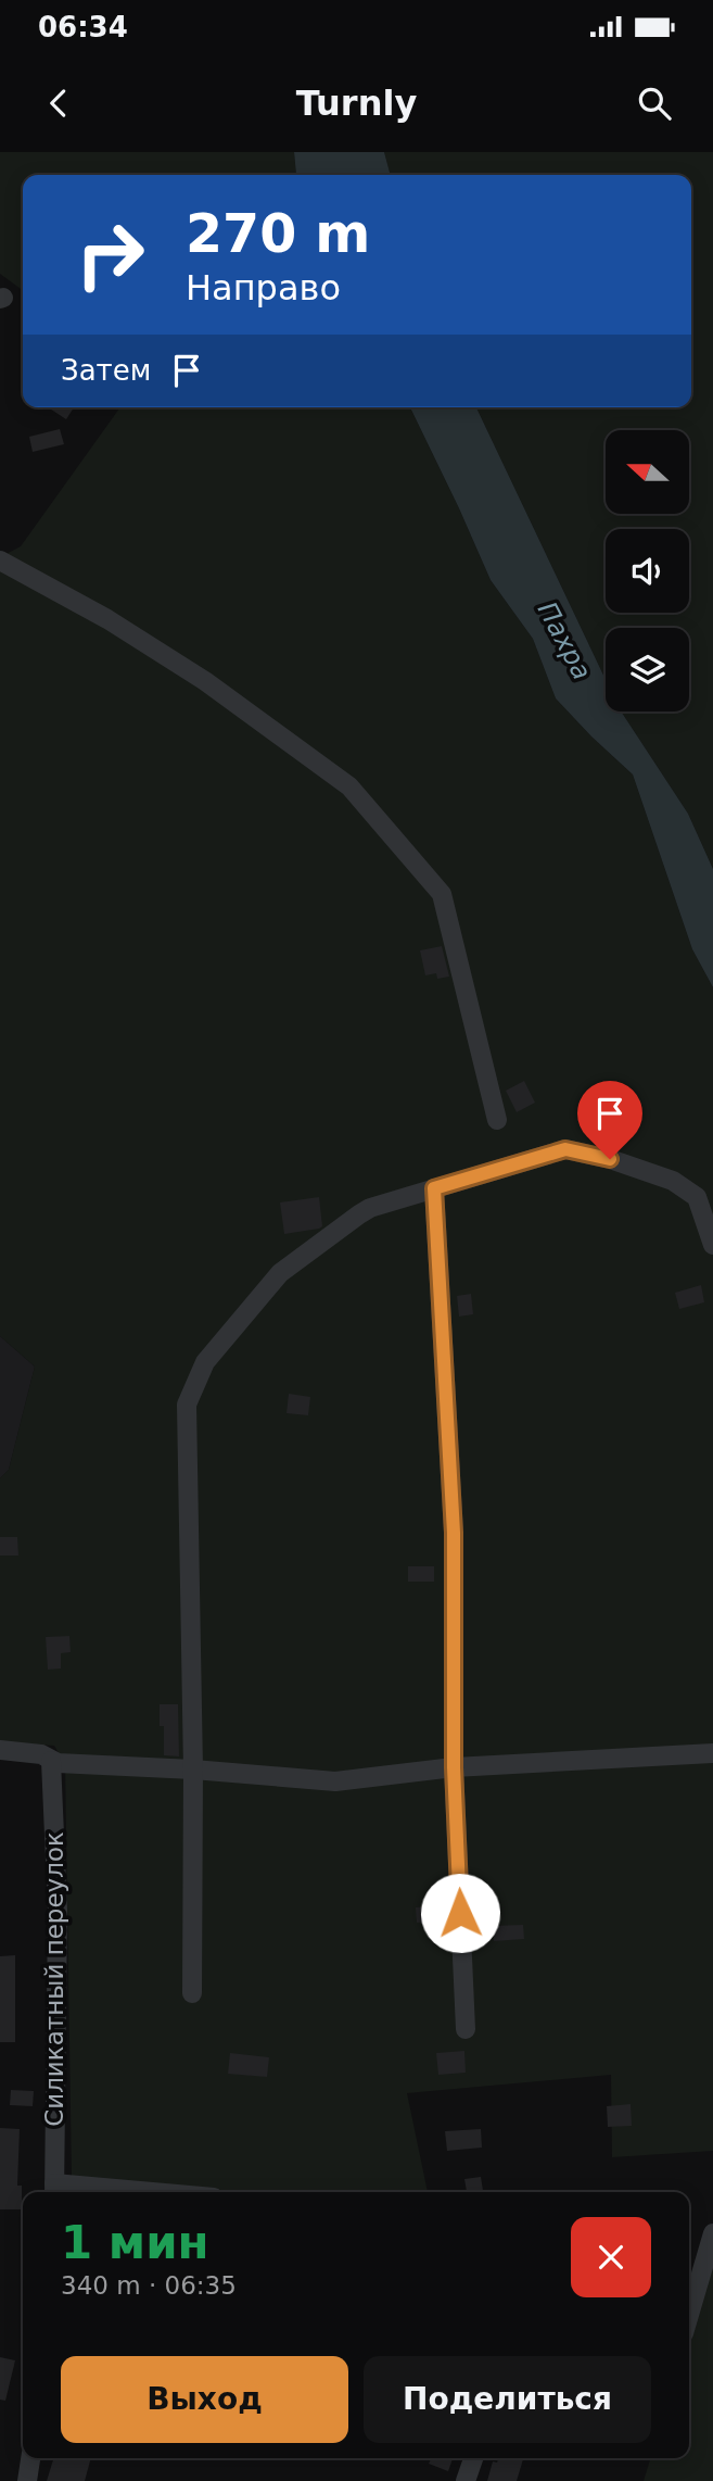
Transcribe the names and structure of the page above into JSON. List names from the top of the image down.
{
  "streets": {
    "street": ["Силикатный переулок"]
  },
  "water": ["Пахра"],
  "north": "left",
  "page": {
    "status": "06:34",
    "header": "Turnly",
    "turn": ["270 m", "Направо"],
    "then": "Затем",
    "heading": ["1 мин", "340 m · 06:35"],
    "buttons": ["Выход", "Поделиться"]
  }
}
